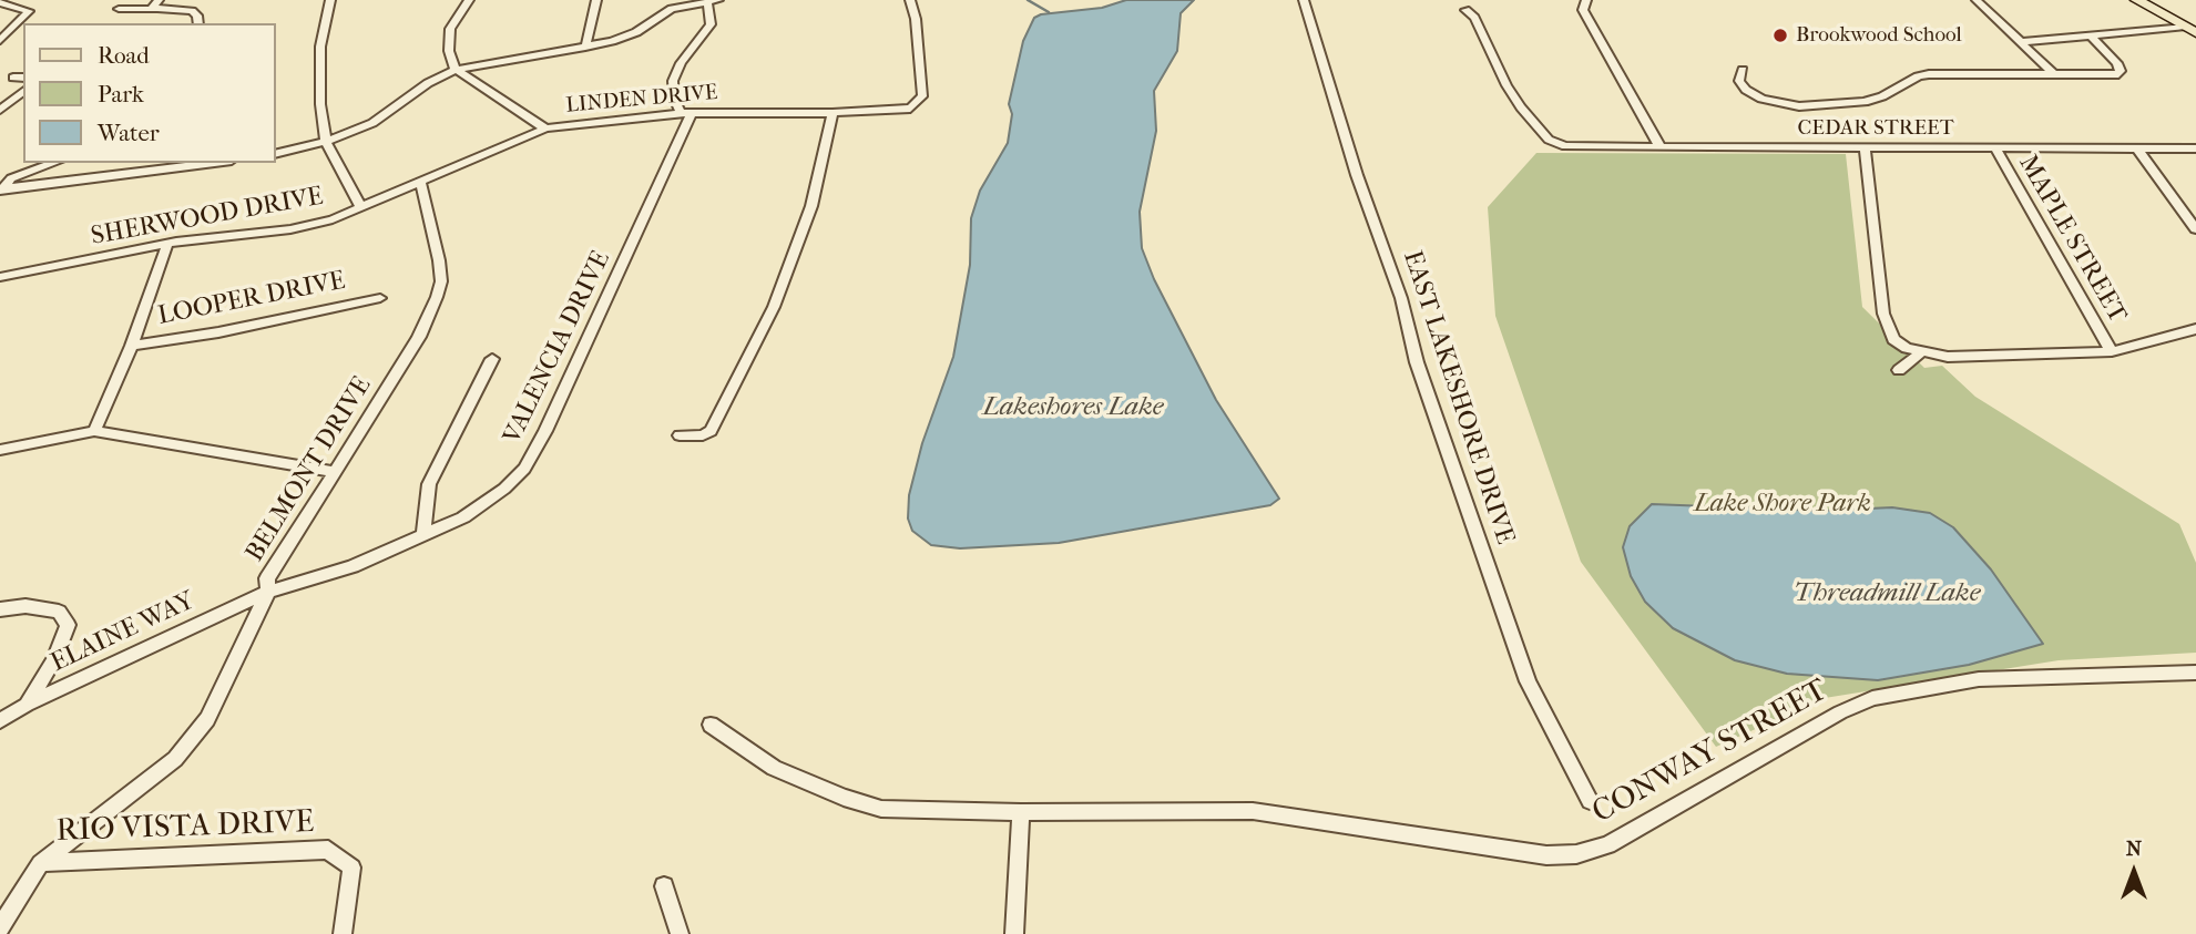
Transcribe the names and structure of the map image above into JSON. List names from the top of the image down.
{
  "streets": {
    "street": [
      "LINDEN DRIVE",
      "CEDAR STREET",
      "SHERWOOD DRIVE",
      "MAPLE STREET",
      "LOOPER DRIVE",
      "VALENCIA DRIVE",
      "EAST LAKESHORE DRIVE",
      "BELMONT DRIVE",
      "ELAINE WAY",
      "CONWAY STREET",
      "RIO VISTA DRIVE"
    ]
  },
  "crossings": [
    ["LINDEN DRIVE", "SHERWOOD DRIVE"],
    ["LINDEN DRIVE", "VALENCIA DRIVE"],
    ["CEDAR STREET", "MAPLE STREET"],
    ["SHERWOOD DRIVE", "BELMONT DRIVE"],
    ["VALENCIA DRIVE", "BELMONT DRIVE"],
    ["VALENCIA DRIVE", "ELAINE WAY"],
    ["BELMONT DRIVE", "ELAINE WAY"],
    ["BELMONT DRIVE", "RIO VISTA DRIVE"]
  ],
  "water": ["Lakeshores Lake", "Threadmill Lake"],
  "parks": ["Lake Shore Park"],
  "places": ["Brookwood School"],
  "legend": ["Road", "Park", "Water"],
  "north": "top"
}
